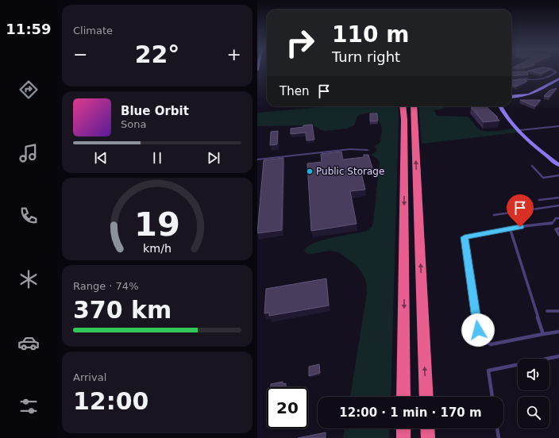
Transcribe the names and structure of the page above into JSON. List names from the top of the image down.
{
  "places": ["Public Storage"],
  "page": {
    "tabs": "11:59",
    "tile": [
      "Climate",
      ["Range · 74%", "370 km"],
      ["Arrival", "12:00"]
    ],
    "turn": ["110 m", "Turn right"],
    "heat": ["−", "22°", "+"],
    "then": "Then",
    "song": ["Blue Orbit", "Sona"],
    "limit": "20",
    "trip": "12:00 · 1 min · 170 m",
    "gauge": ["19", "km/h"]
  }
}
